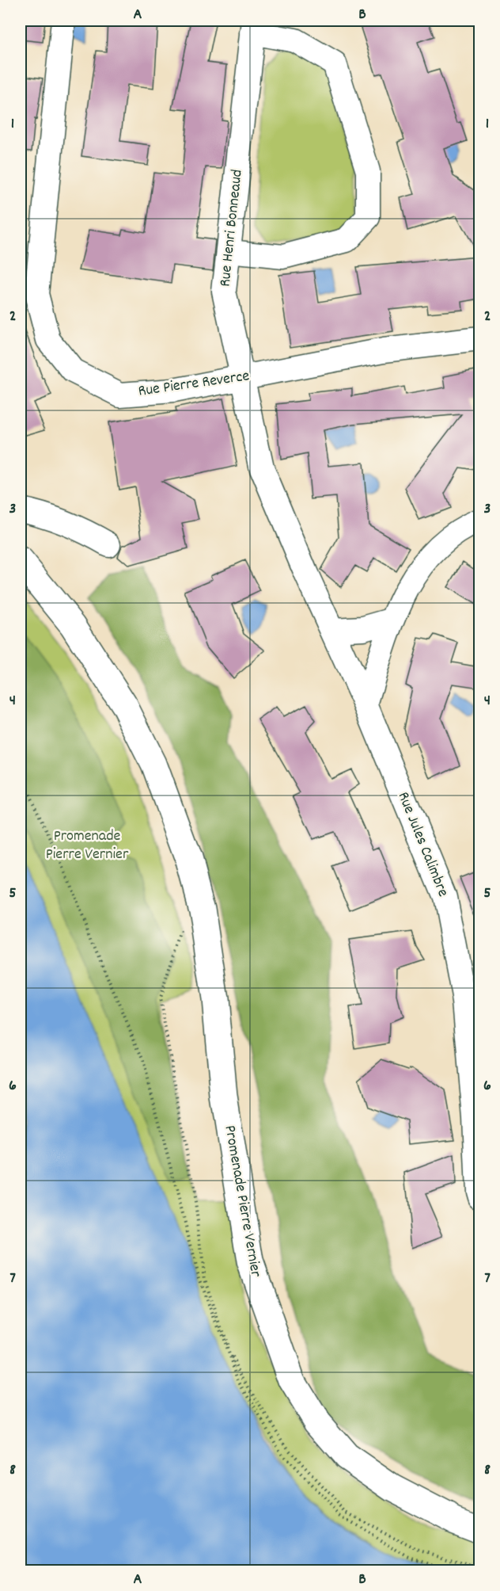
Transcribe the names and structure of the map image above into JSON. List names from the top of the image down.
{
  "streets": {
    "main road": ["Promenade Pierre Vernier"],
    "street": ["Rue Henri Bonneaud", "Rue Pierre Reverce", "Rue Jules Calimbre"]
  },
  "crossings": [
    ["Rue Henri Bonneaud", "Rue Pierre Reverce"],
    ["Rue Henri Bonneaud", "Rue Jules Calimbre"]
  ],
  "parks": ["Promenade Pierre Vernier"],
  "grid": {
    "columns": ["A", "B"],
    "rows": [
      "1",
      "2",
      "3",
      "4",
      "5",
      "6",
      "7",
      "8"
    ]
  }
}
